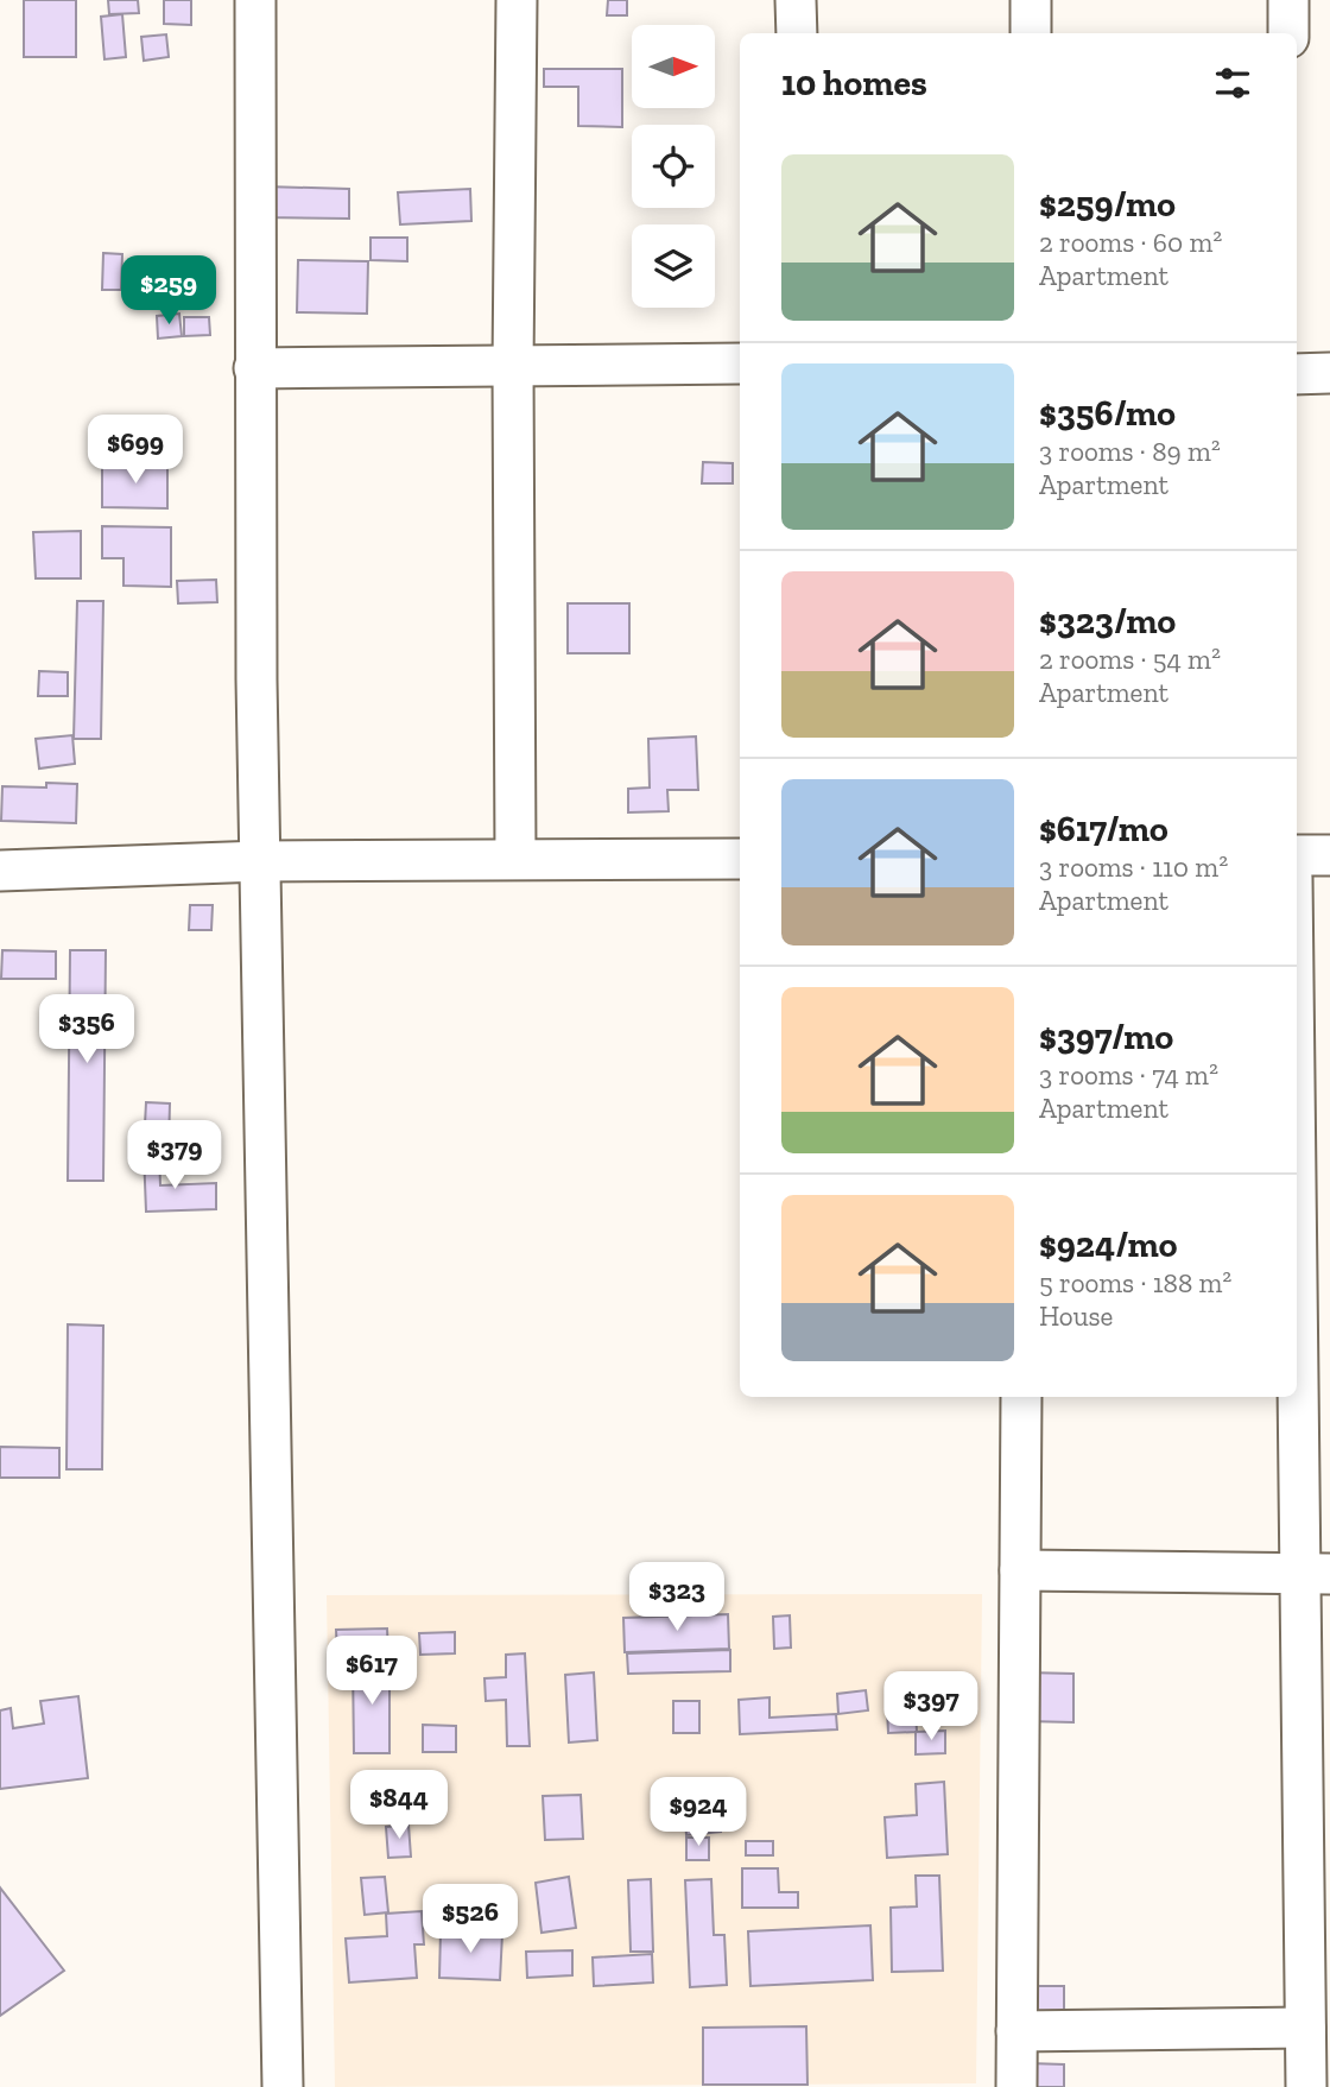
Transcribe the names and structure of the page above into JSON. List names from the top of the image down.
{
  "north": "right",
  "page": {
    "heading": "10 homes",
    "list": [
      {
        "name": "$259/mo",
        "note": "2 rooms · 60 m² · Apartment"
      },
      {
        "name": "$356/mo",
        "note": "3 rooms · 89 m² · Apartment"
      },
      {
        "name": "$323/mo",
        "note": "2 rooms · 54 m² · Apartment"
      },
      {
        "name": "$617/mo",
        "note": "3 rooms · 110 m² · Apartment"
      },
      {
        "name": "$397/mo",
        "note": "3 rooms · 74 m² · Apartment"
      },
      {
        "name": "$924/mo",
        "note": "5 rooms · 188 m² · House"
      }
    ],
    "price": [
      "$259",
      "$699",
      "$356",
      "$379",
      "$323",
      "$617",
      "$397",
      "$844",
      "$924",
      "$526"
    ]
  }
}
